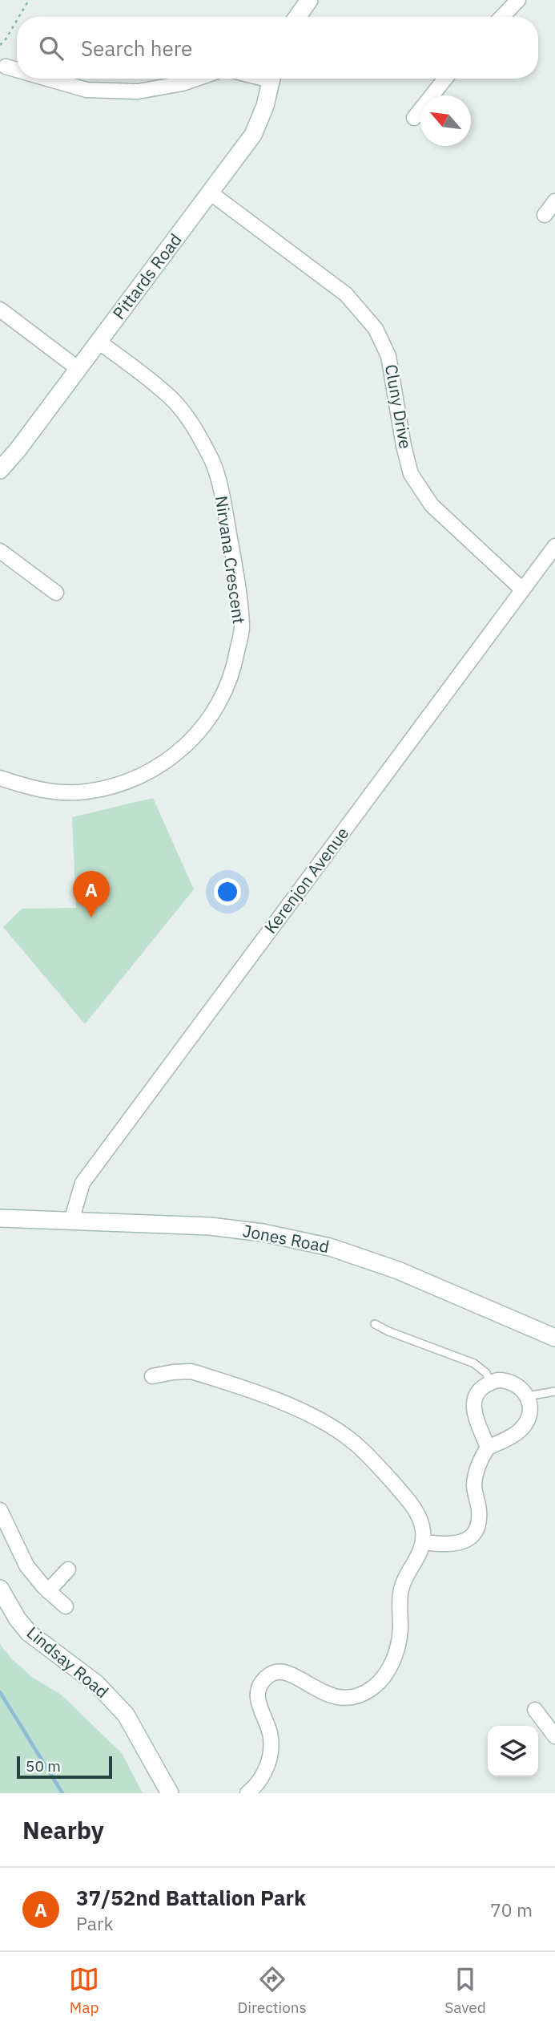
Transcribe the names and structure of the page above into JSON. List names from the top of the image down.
{
  "streets": {
    "street": [
      "Pittards Road",
      "Cluny Drive",
      "Nirvana Crescent",
      "Kerenjon Avenue",
      "Jones Road",
      "Lindsay Road"
    ]
  },
  "crossings": [
    ["Pittards Road", "Cluny Drive"],
    ["Pittards Road", "Nirvana Crescent"],
    ["Cluny Drive", "Kerenjon Avenue"],
    ["Kerenjon Avenue", "Jones Road"]
  ],
  "scale_bar": "50 m",
  "north": "top left",
  "page": {
    "search": "Search here",
    "pins": "A",
    "scale": "50 m",
    "heading": "Nearby",
    "list": [
      {
        "mark": "A",
        "name": "37/52nd Battalion Park",
        "note": "Park",
        "value": "70 m"
      }
    ],
    "nav": ["Map", "Directions", "Saved"]
  }
}
